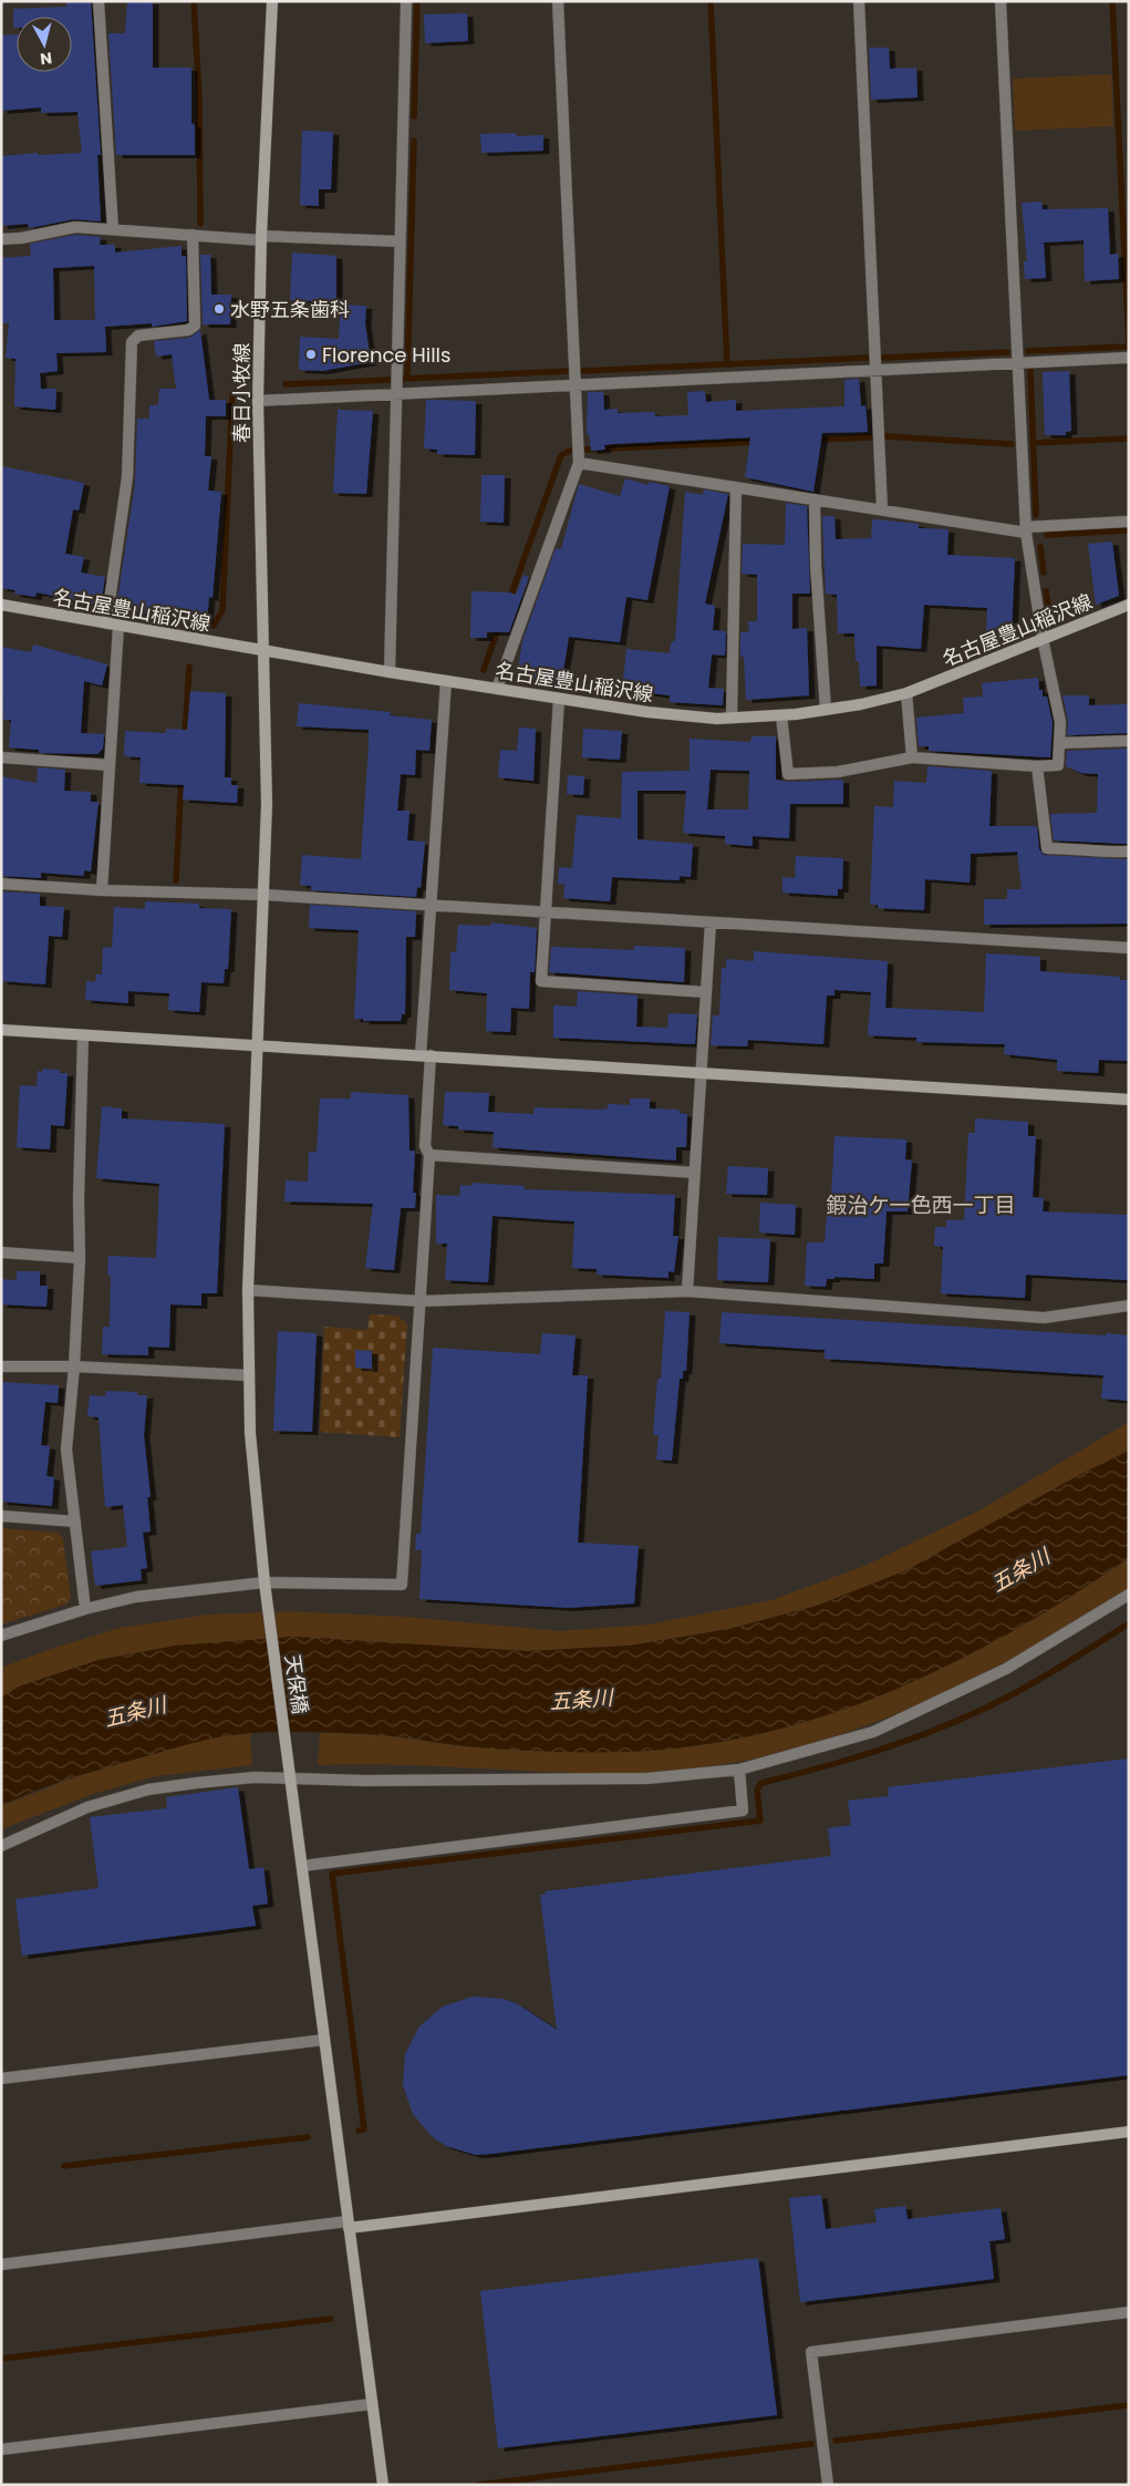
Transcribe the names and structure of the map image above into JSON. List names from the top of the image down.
{
  "streets": {
    "street": ["春日小牧線", "名古屋豊山稲沢線", "天保橋"]
  },
  "crossings": [
    ["春日小牧線", "名古屋豊山稲沢線"],
    ["春日小牧線", "天保橋"]
  ],
  "districts": ["鍜治ケ一色西一丁目"],
  "water": ["五条川"],
  "places": ["水野五条歯科", "Florence Hills"],
  "north": "bottom"
}
